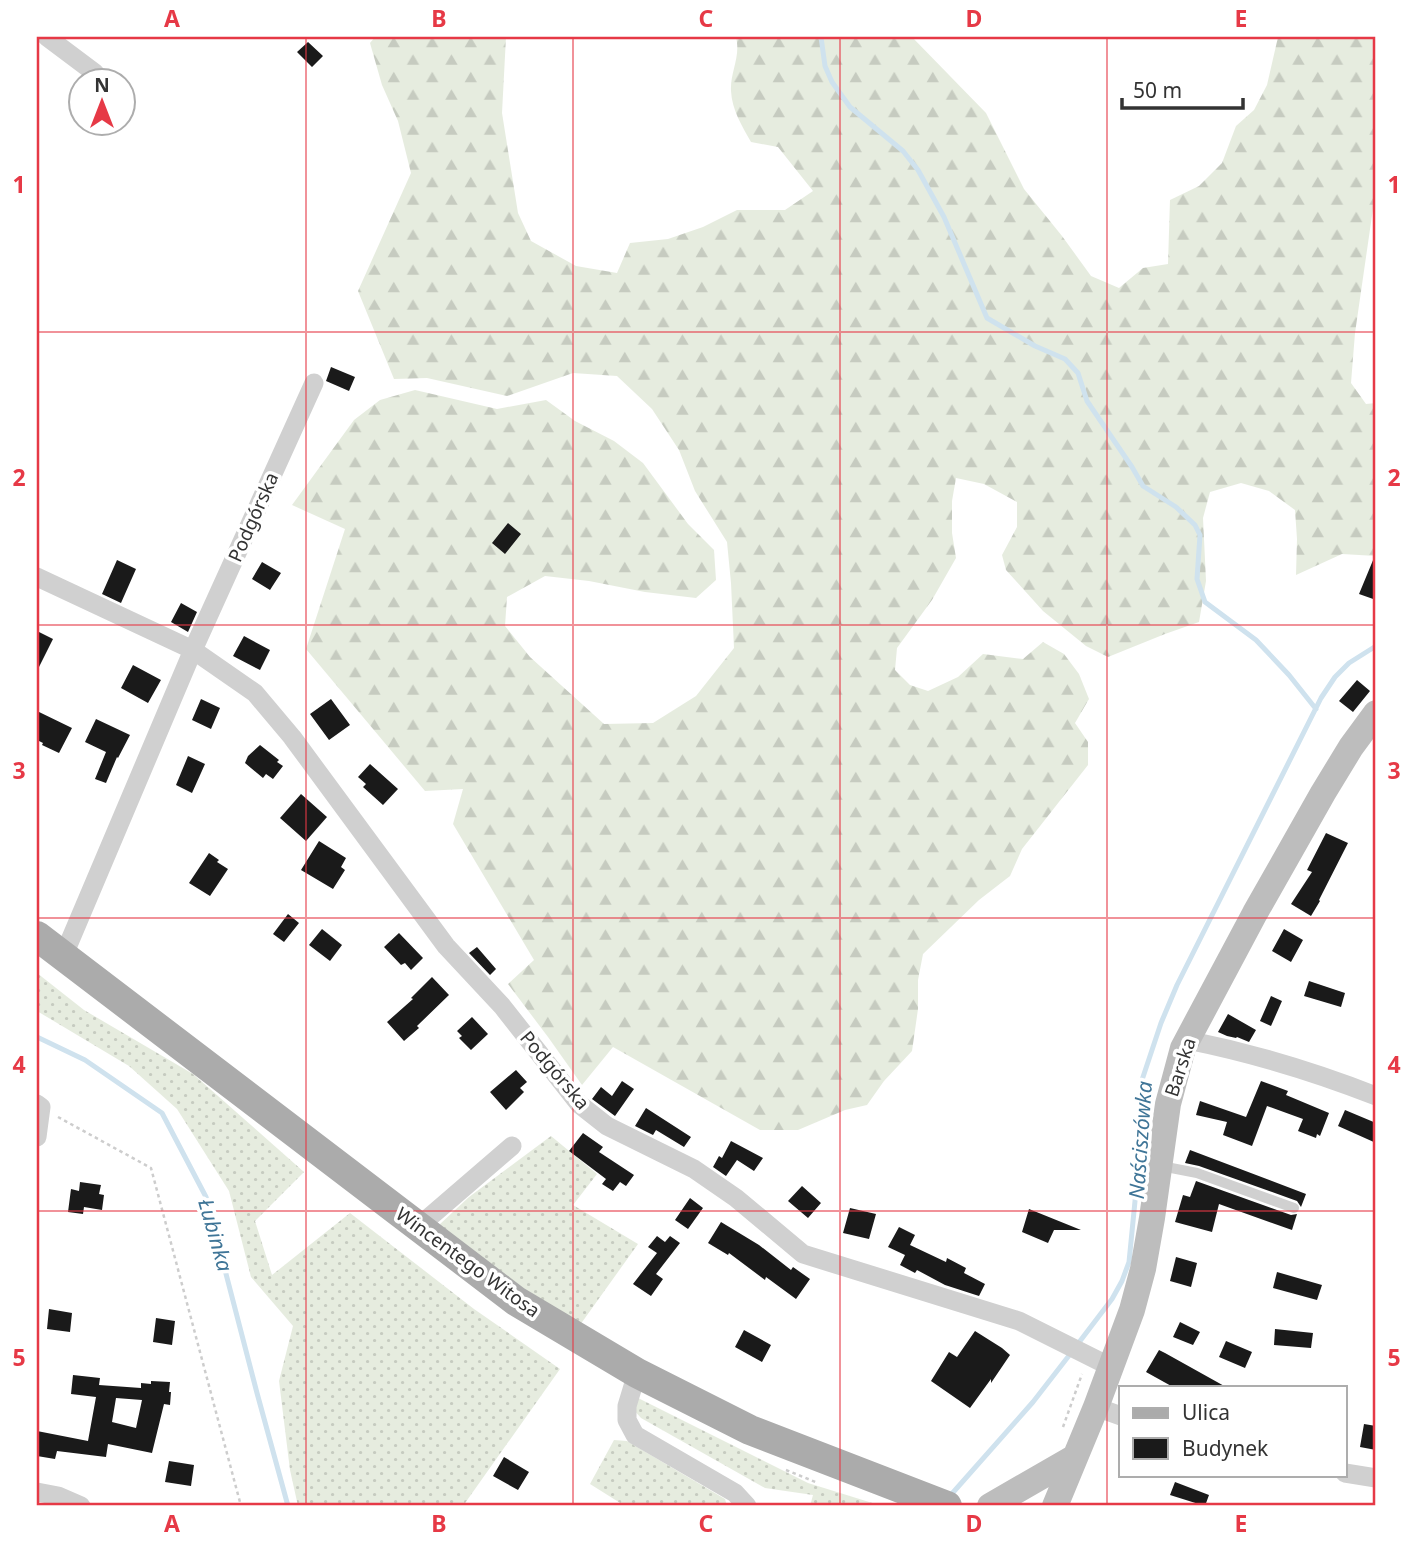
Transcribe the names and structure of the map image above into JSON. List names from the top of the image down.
{
  "streets": {
    "main road": ["Wincentego Witosa"],
    "street": ["Podgórska", "Barska"]
  },
  "crossings": [
    ["Podgórska", "Barska"],
    ["Podgórska", "Wincentego Witosa"]
  ],
  "water": ["Naściszówka", "Łubinka"],
  "legend": ["Ulica", "Budynek"],
  "scale_bar": "50 m",
  "north": "top",
  "grid": {
    "columns": [
      "A",
      "B",
      "C",
      "D",
      "E"
    ],
    "rows": [
      "1",
      "2",
      "3",
      "4",
      "5"
    ]
  }
}
